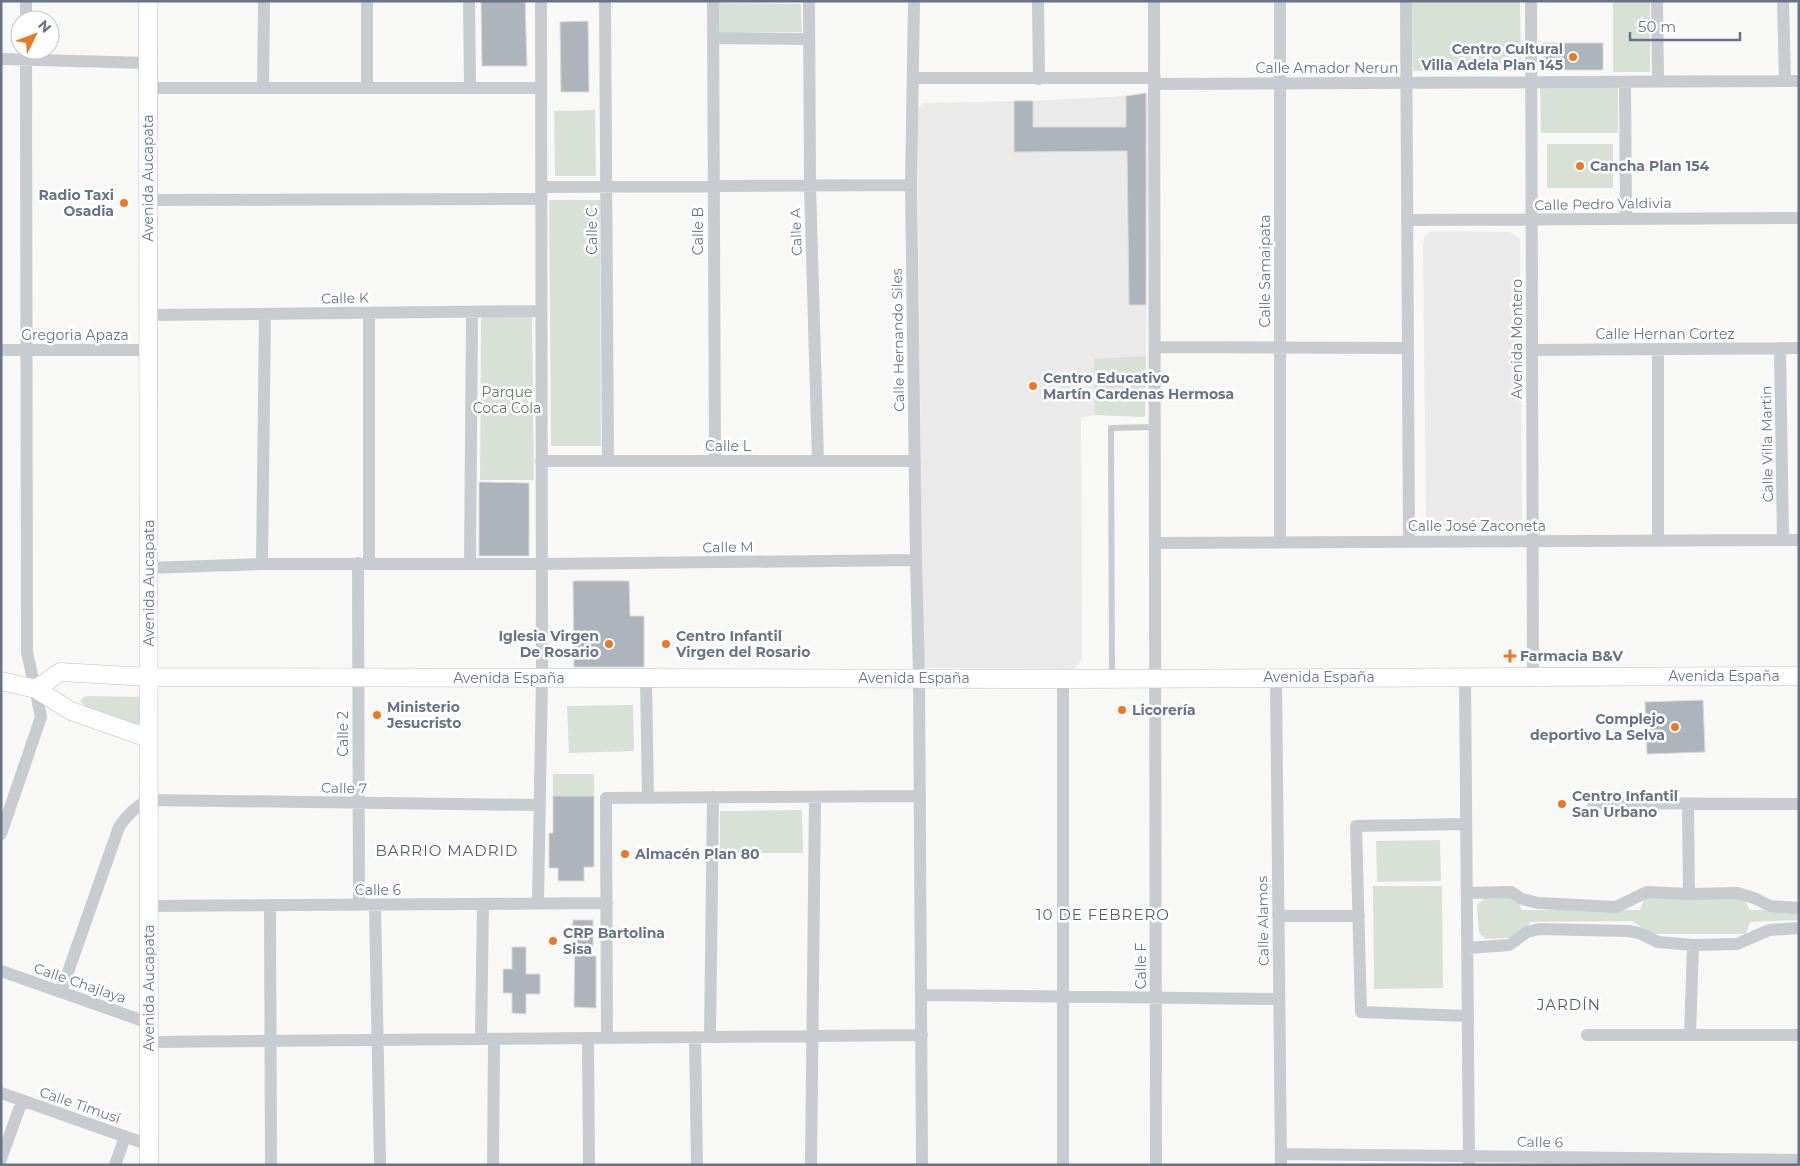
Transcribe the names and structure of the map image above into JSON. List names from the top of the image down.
{
  "streets": {
    "street": [
      "Calle Amador Nerun",
      "Avenida Aucapata",
      "Calle Pedro Valdivia",
      "Calle C",
      "Calle B",
      "Calle A",
      "Calle Samaipata",
      "Calle K",
      "Calle Hernan Cortez",
      "Gregoria Apaza",
      "Avenida Montero",
      "Calle Hernando Siles",
      "Calle Villa Martin",
      "Calle L",
      "Calle José Zaconeta",
      "Calle M",
      "Avenida España",
      "Calle 2",
      "Calle 7",
      "Calle 6",
      "Calle Alamos",
      "Calle F",
      "Calle Chajlaya",
      "Calle Timusí"
    ]
  },
  "crossings": [
    ["Calle Amador Nerun", "Calle Samaipata"],
    ["Calle Amador Nerun", "Avenida Montero"],
    ["Calle Amador Nerun", "Calle Hernando Siles"],
    ["Calle Amador Nerun", "Calle F"],
    ["Avenida Aucapata", "Calle K"],
    ["Avenida Aucapata", "Gregoria Apaza"],
    ["Avenida Aucapata", "Calle M"],
    ["Avenida Aucapata", "Avenida España"],
    ["Avenida Aucapata", "Calle 7"],
    ["Avenida Aucapata", "Calle 6"],
    ["Avenida Aucapata", "Calle Chajlaya"],
    ["Avenida Aucapata", "Calle Timusí"],
    ["Calle Pedro Valdivia", "Avenida Montero"],
    ["Calle C", "Calle L"],
    ["Calle B", "Calle L"],
    ["Calle A", "Calle L"],
    ["Calle Samaipata", "Calle José Zaconeta"],
    ["Calle K", "Calle 2"],
    ["Calle Hernan Cortez", "Avenida Montero"],
    ["Calle Hernan Cortez", "Calle Villa Martin"],
    ["Avenida Montero", "Calle José Zaconeta"],
    ["Avenida Montero", "Avenida España"],
    ["Calle Hernando Siles", "Calle L"],
    ["Calle Hernando Siles", "Calle M"],
    ["Calle Hernando Siles", "Avenida España"],
    ["Calle Villa Martin", "Calle José Zaconeta"],
    ["Calle José Zaconeta", "Calle F"],
    ["Calle M", "Calle 2"],
    ["Avenida España", "Calle 2"],
    ["Avenida España", "Calle Alamos"],
    ["Avenida España", "Calle F"],
    ["Calle 2", "Calle 7"],
    ["Calle 2", "Calle 6"],
    ["Calle 6", "Calle Alamos"]
  ],
  "districts": ["BARRIO MADRID", "10 DE FEBRERO", "JARDÍN"],
  "parks": ["Parque Coca Cola"],
  "places": {
    "other": [
      "Centro Cultural Villa Adela Plan 145",
      "Cancha Plan 154",
      "Radio Taxi Osadia",
      "Centro Educativo Martín Cardenas Hermosa",
      "Iglesia Virgen De Rosario",
      "Centro Infantil Virgen del Rosario",
      "Licorería",
      "Ministerio Jesucristo",
      "Complejo deportivo La Selva",
      "Centro Infantil San Urbano",
      "Almacén Plan 80",
      "CRP Bartolina Sisa"
    ],
    "health": ["Farmacia B&V"]
  },
  "scale_bar": "50 m",
  "north": "top right"
}
